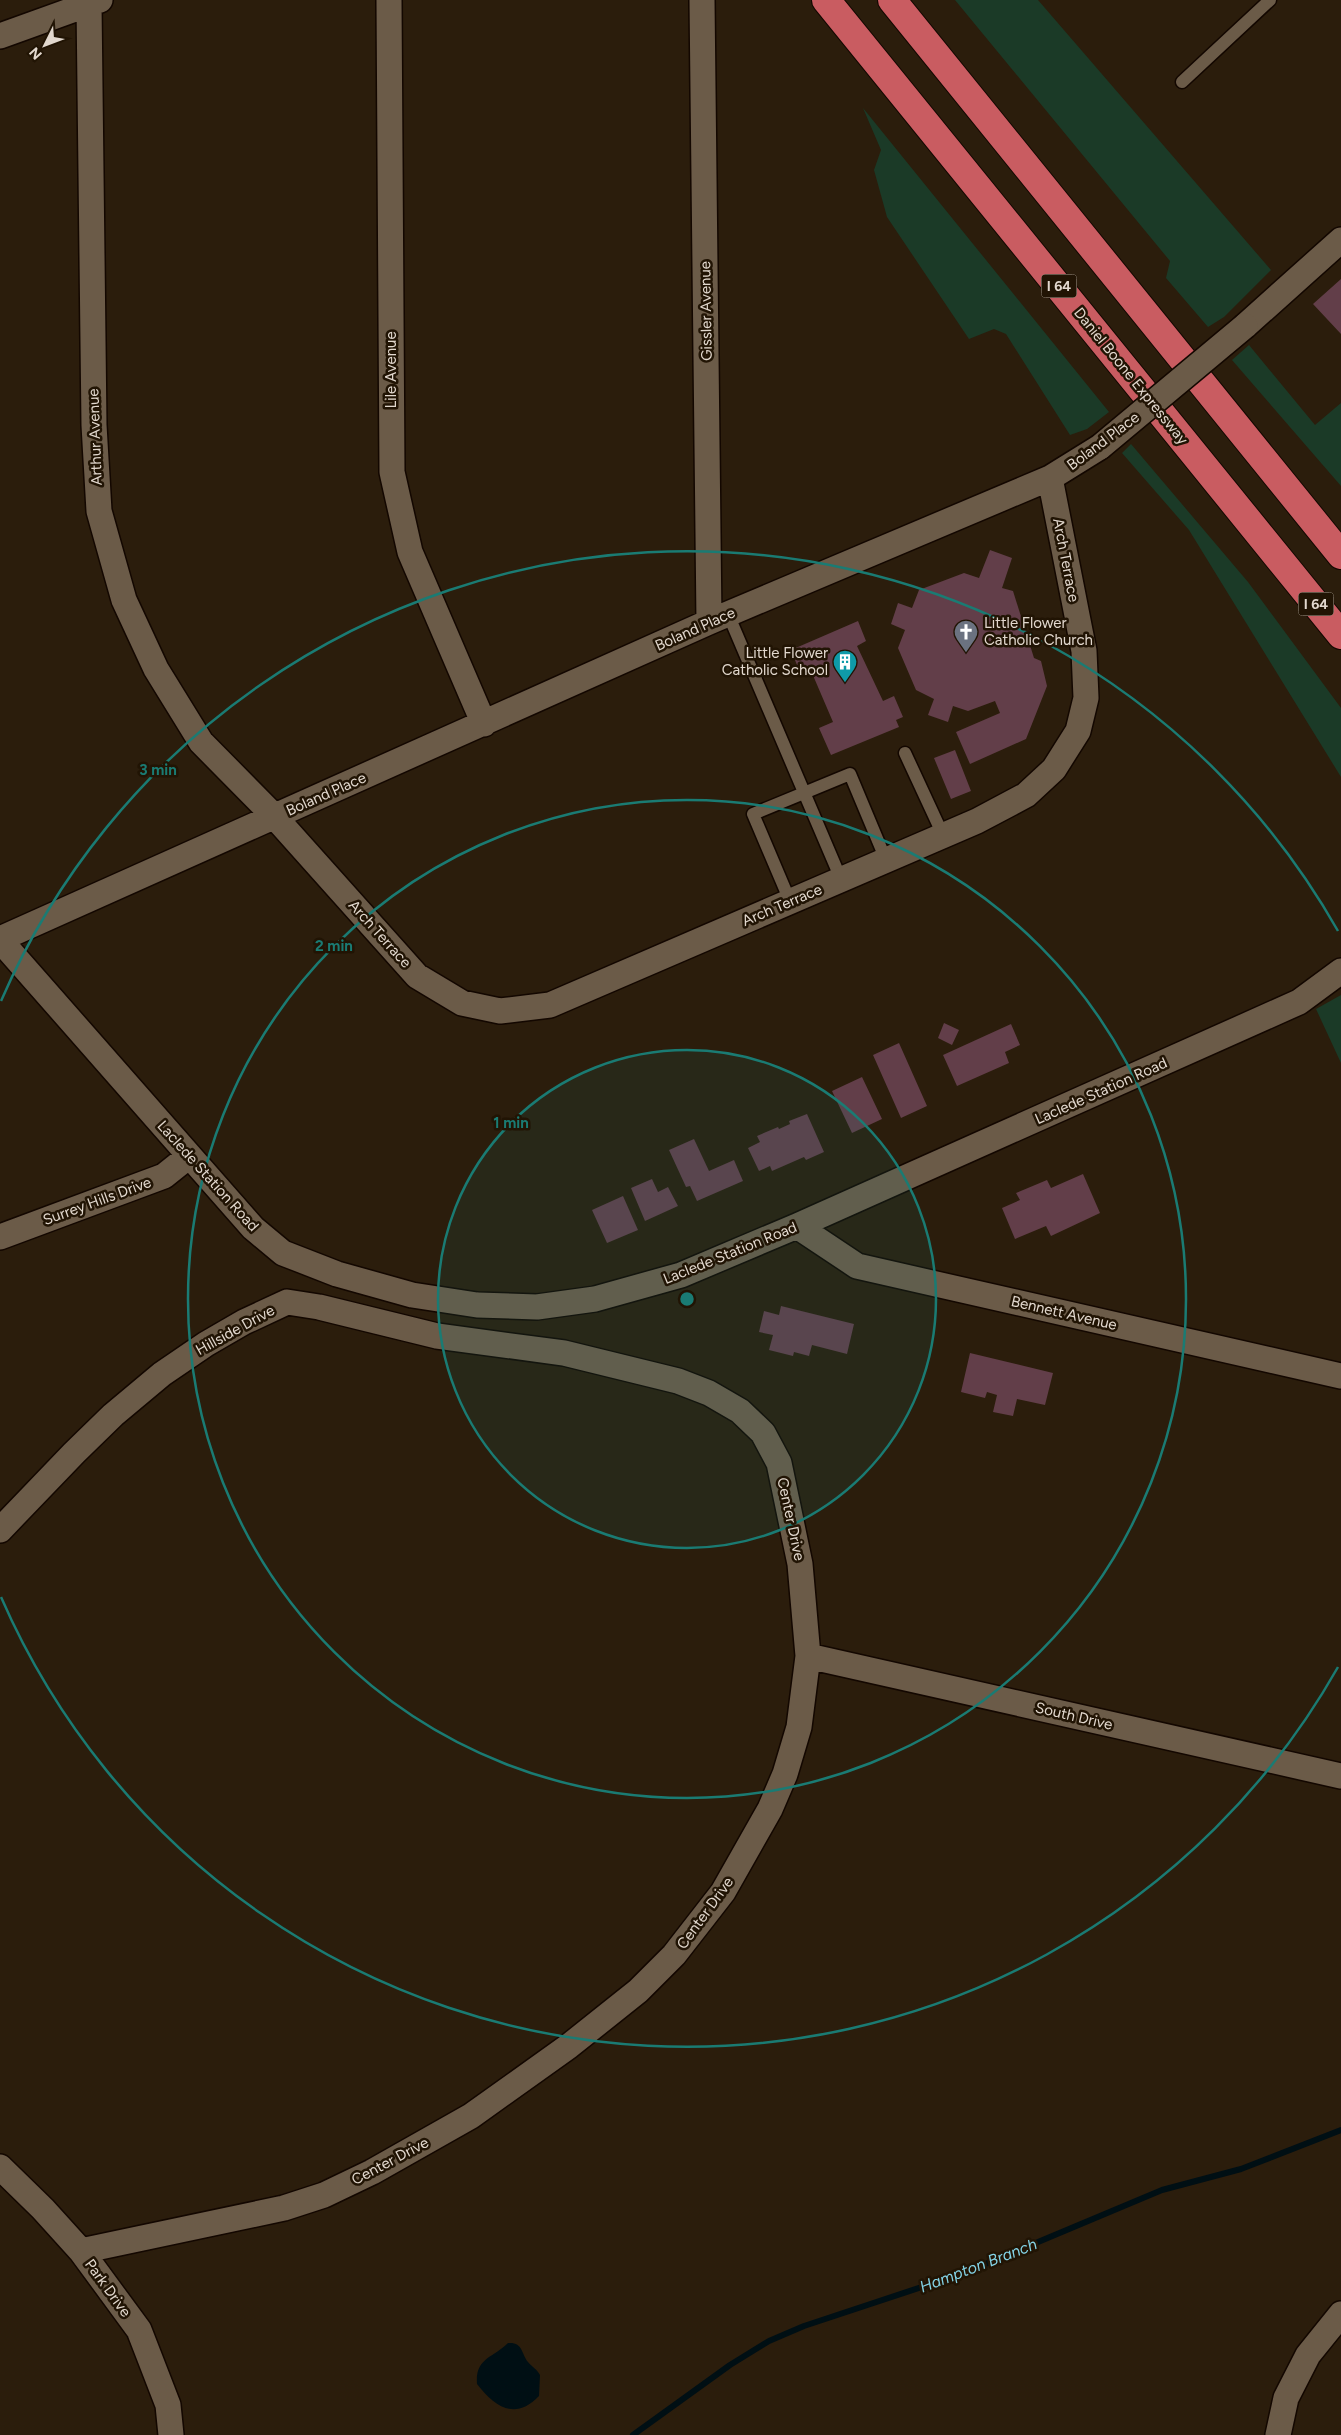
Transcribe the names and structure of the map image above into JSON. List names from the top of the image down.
{
  "streets": {
    "highway": ["I 64", "Daniel Boone Expressway"],
    "street": [
      "Gissler Avenue",
      "Lile Avenue",
      "Arthur Avenue",
      "Boland Place",
      "Arch Terrace",
      "Laclede Station Road",
      "Surrey Hills Drive",
      "Bennett Avenue",
      "Hillside Drive",
      "Center Drive",
      "South Drive",
      "Park Drive"
    ]
  },
  "crossings": [
    ["Gissler Avenue", "Boland Place"],
    ["Lile Avenue", "Boland Place"],
    ["Arthur Avenue", "Boland Place"],
    ["Arthur Avenue", "Arch Terrace"],
    ["Boland Place", "Arch Terrace"],
    ["Boland Place", "Laclede Station Road"],
    ["Laclede Station Road", "Surrey Hills Drive"],
    ["Laclede Station Road", "Bennett Avenue"],
    ["Hillside Drive", "Center Drive"],
    ["Center Drive", "South Drive"],
    ["Center Drive", "Park Drive"]
  ],
  "water": ["Hampton Branch"],
  "places": {
    "church": ["Little Flower Catholic Church"],
    "building": ["Little Flower Catholic School"]
  },
  "north": "bottom left",
  "rings": ["3 min", "2 min", "1 min"]
}
